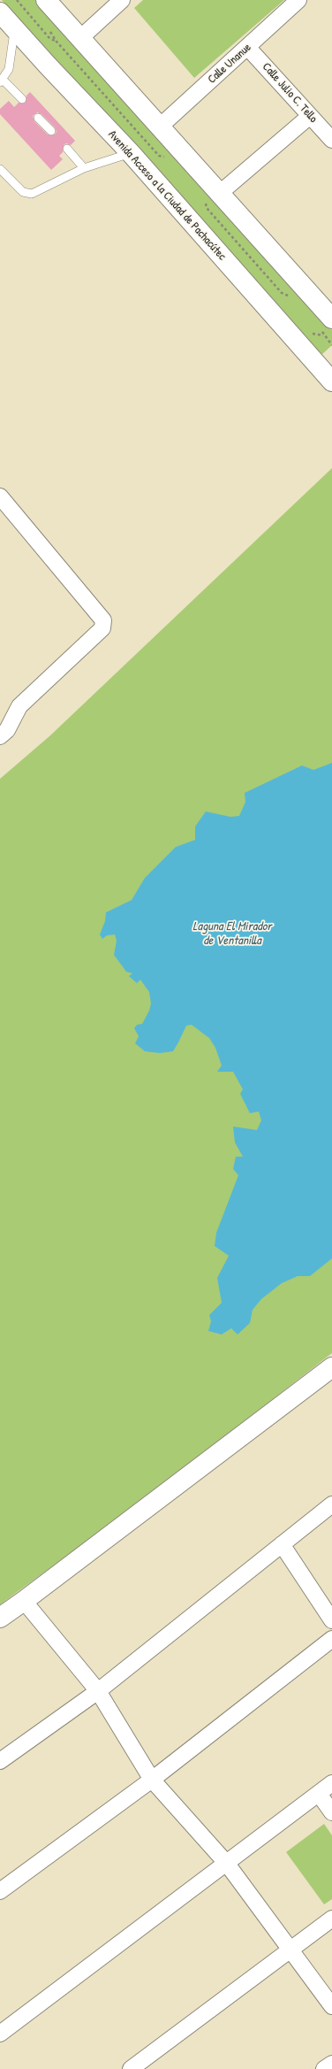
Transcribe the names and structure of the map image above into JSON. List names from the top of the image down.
{
  "streets": {
    "main road": ["Avenida Acceso a la Ciudad de Pachacútec"],
    "street": ["Calle Unanue", "Calle Julio C. Tello"]
  },
  "crossings": [
    ["Calle Unanue", "Calle Julio C. Tello"]
  ],
  "water": ["Laguna El Mirador de Ventanilla"]
}
